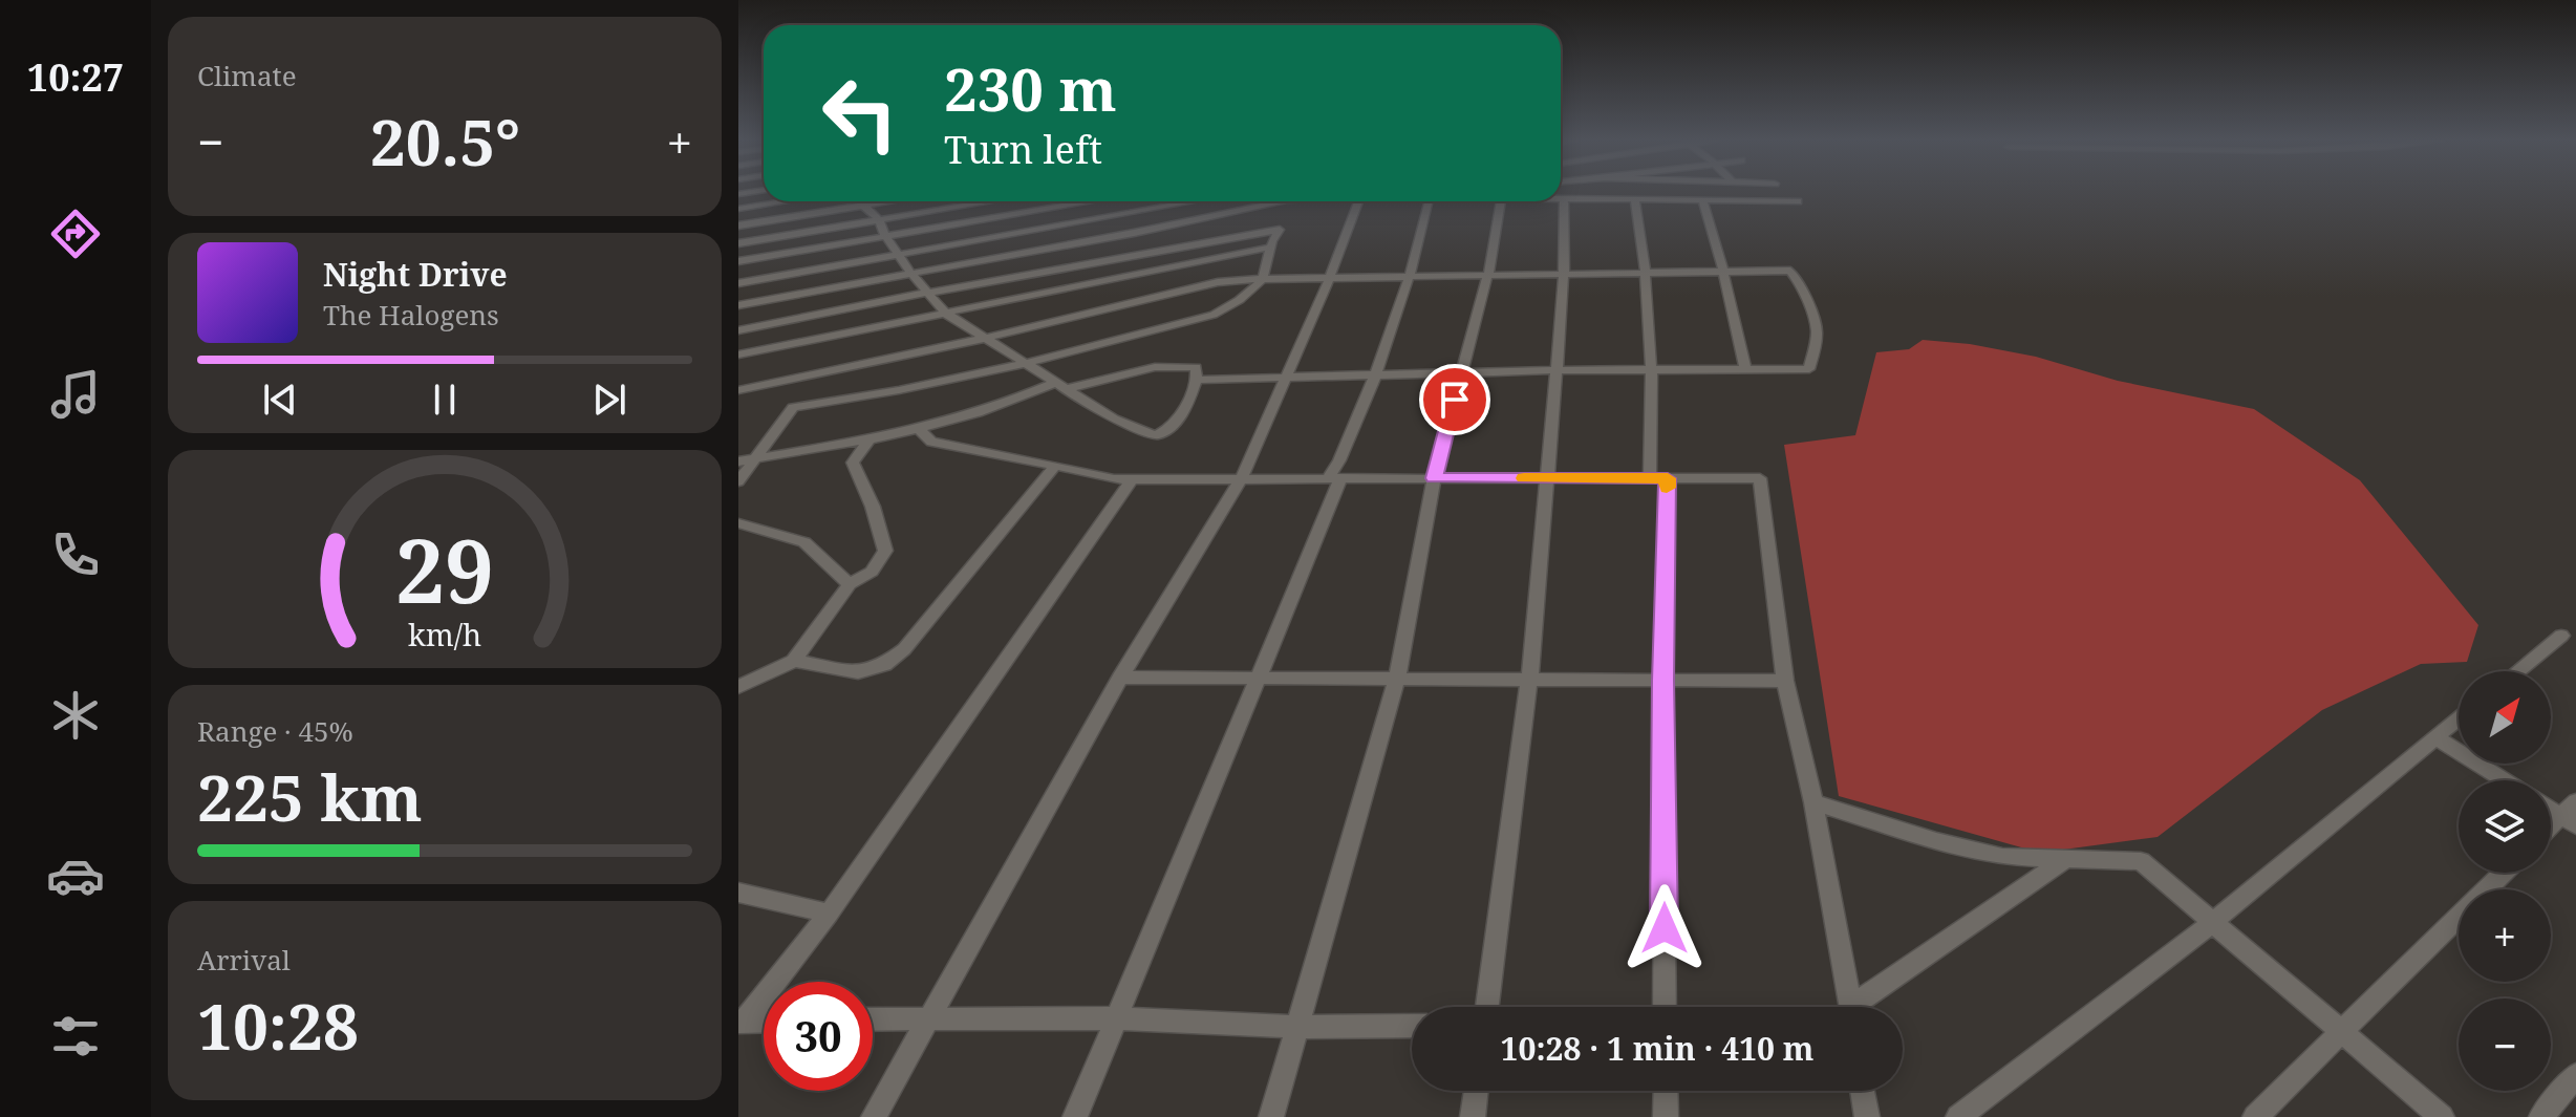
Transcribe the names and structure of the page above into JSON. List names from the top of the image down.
{
  "north": "top right",
  "page": {
    "tabs": "10:27",
    "tile": [
      "Climate",
      ["Range · 45%", "225 km"],
      ["Arrival", "10:28"]
    ],
    "turn": ["230 m", "Turn left"],
    "heat": ["−", "20.5°", "+"],
    "song": ["Night Drive", "The Halogens"],
    "map_buttons": ["+", "−"],
    "limit": "30",
    "trip": "10:28 · 1 min · 410 m",
    "gauge": ["29", "km/h"]
  }
}
